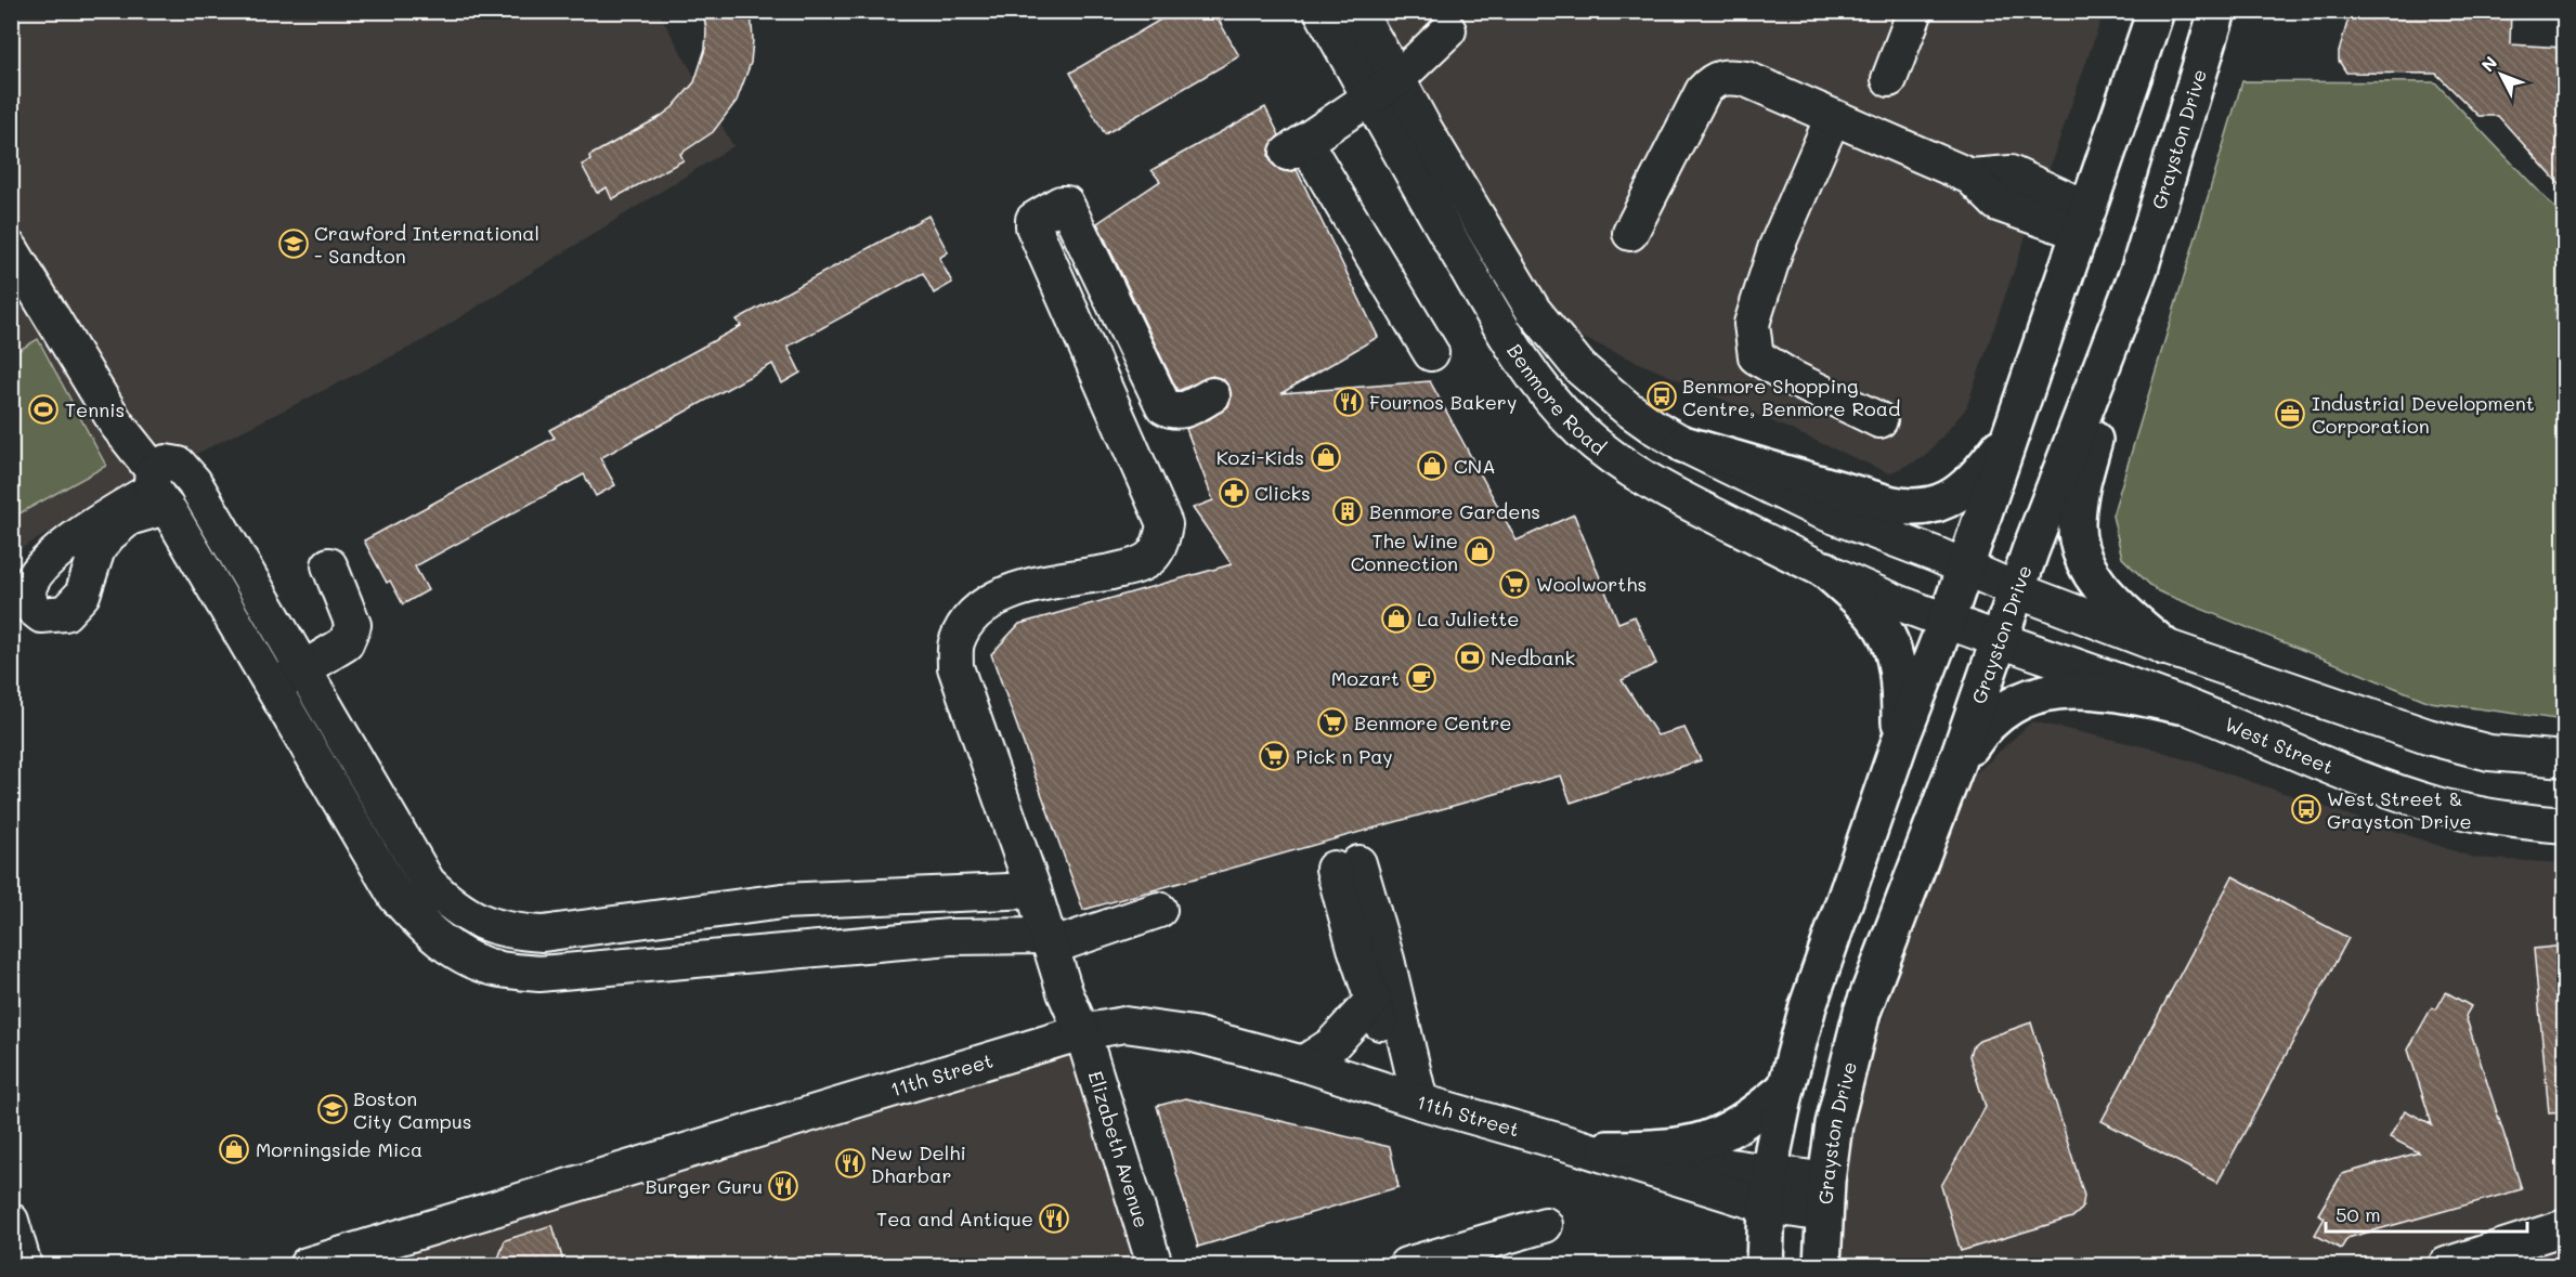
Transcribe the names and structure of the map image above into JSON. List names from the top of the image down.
{
  "streets": {
    "main road": ["Grayston Drive"],
    "street": [
      "Benmore Road",
      "West Street",
      "11th Street",
      "Elizabeth Avenue"
    ]
  },
  "crossings": [
    ["Grayston Drive", "Benmore Road"],
    ["Grayston Drive", "West Street"],
    ["Grayston Drive", "11th Street"],
    ["Benmore Road", "West Street"],
    ["11th Street", "Elizabeth Avenue"]
  ],
  "places": {
    "school or university": ["Crawford International - Sandton", "Boston City Campus"],
    "bus stop": ["Benmore Shopping Centre, Benmore Road", "West Street & Grayston Drive"],
    "restaurant": [
      "Fournos Bakery",
      "New Delhi Dharbar",
      "Burger Guru",
      "Tea and Antique"
    ],
    "sports": ["Tennis"],
    "office": ["Industrial Development Corporation"],
    "shop": [
      "Kozi-Kids",
      "CNA",
      "The Wine Connection",
      "La Juliette",
      "Morningside Mica"
    ],
    "pharmacy": ["Clicks"],
    "building": ["Benmore Gardens"],
    "supermarket": ["Woolworths", "Benmore Centre", "Pick n Pay"],
    "bank": ["Nedbank"],
    "cafe": ["Mozart"]
  },
  "scale_bar": "50 m",
  "north": "top left"
}
